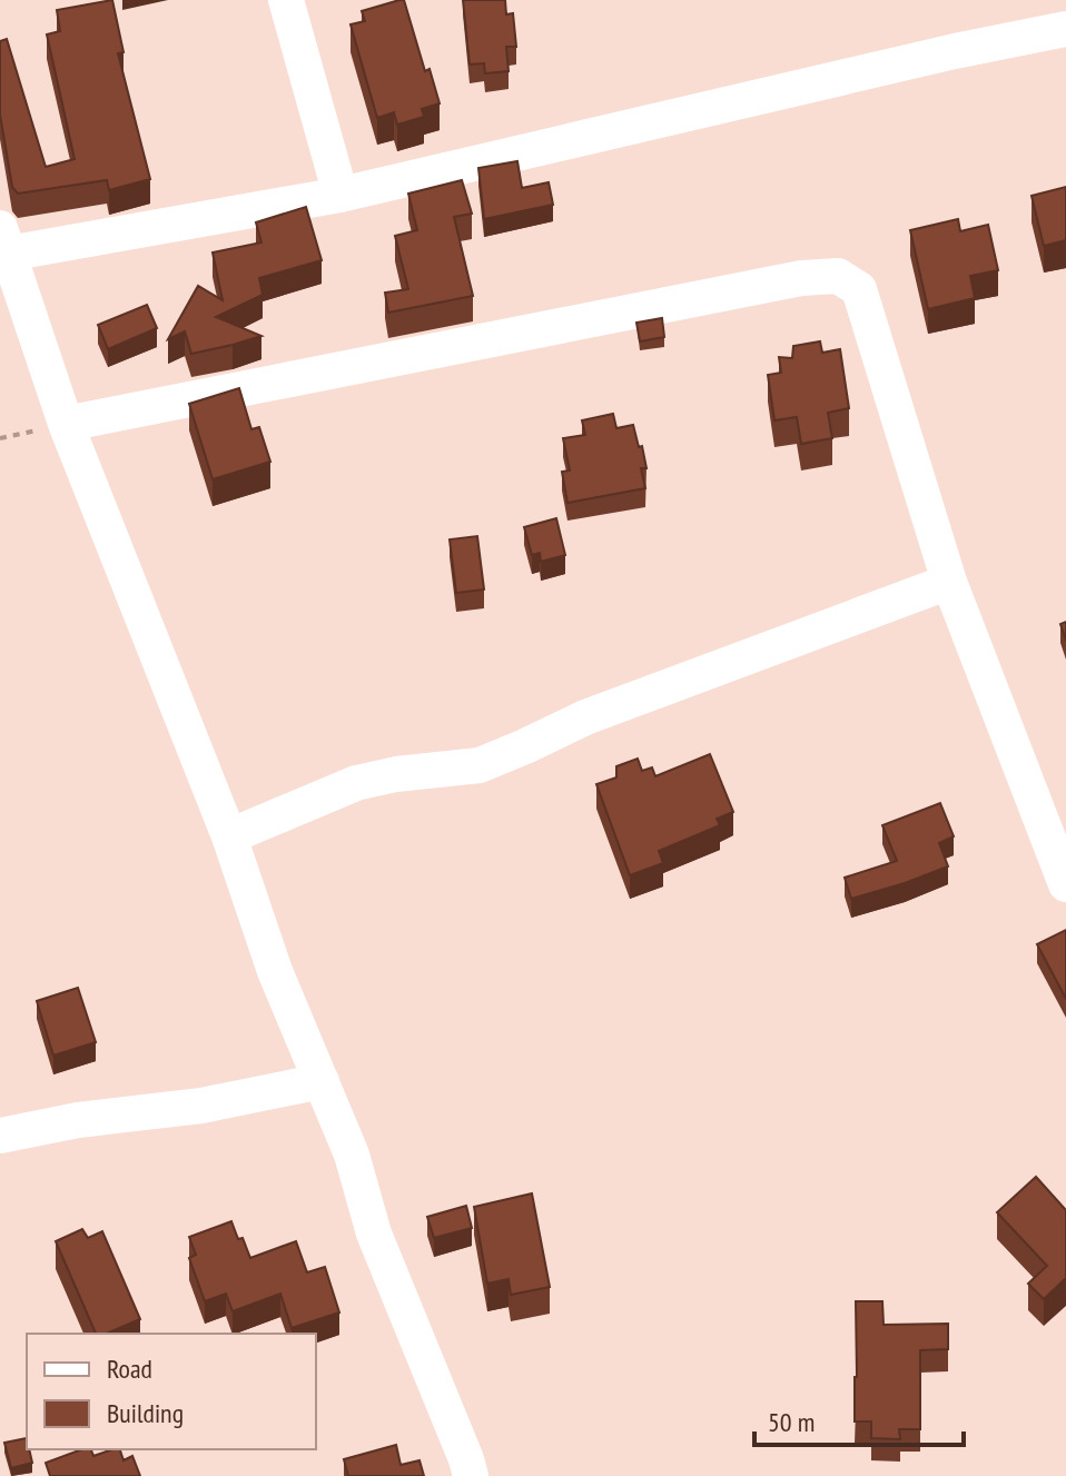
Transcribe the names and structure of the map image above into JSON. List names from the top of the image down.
{
  "legend": ["Road", "Building"],
  "scale_bar": "50 m"
}
